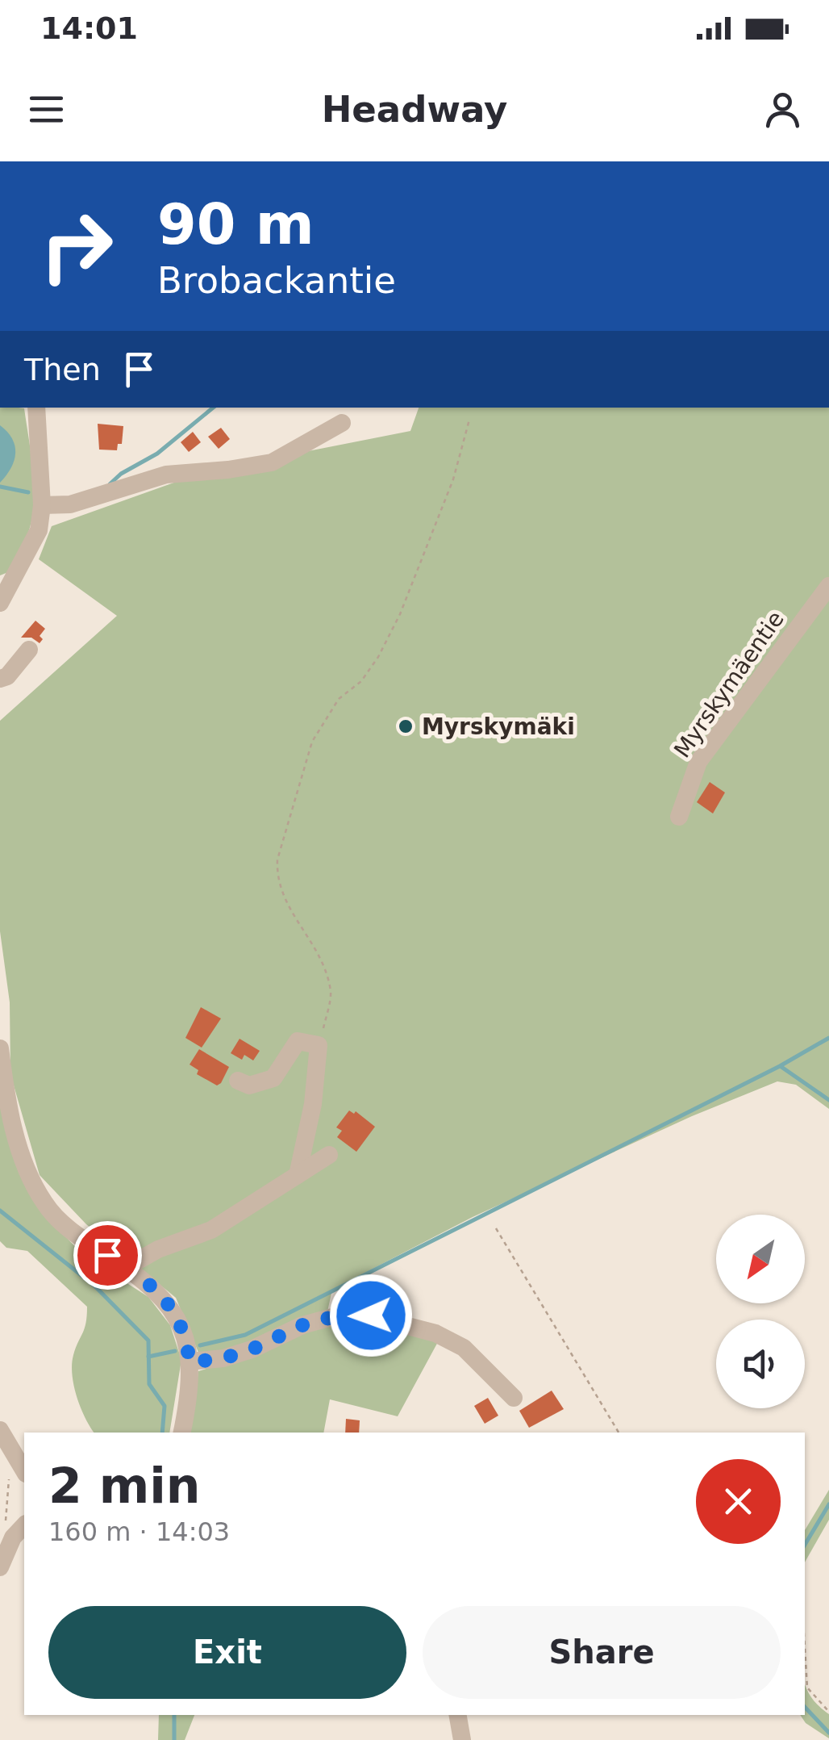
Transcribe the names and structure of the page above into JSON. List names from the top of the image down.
{
  "streets": {
    "street": ["Myrskymäentie"]
  },
  "places": ["Myrskymäki"],
  "north": "bottom left",
  "page": {
    "status": "14:01",
    "header": "Headway",
    "turn": ["90 m", "Brobackantie"],
    "then": "Then",
    "heading": ["2 min", "160 m · 14:03"],
    "buttons": ["Exit", "Share"]
  }
}
